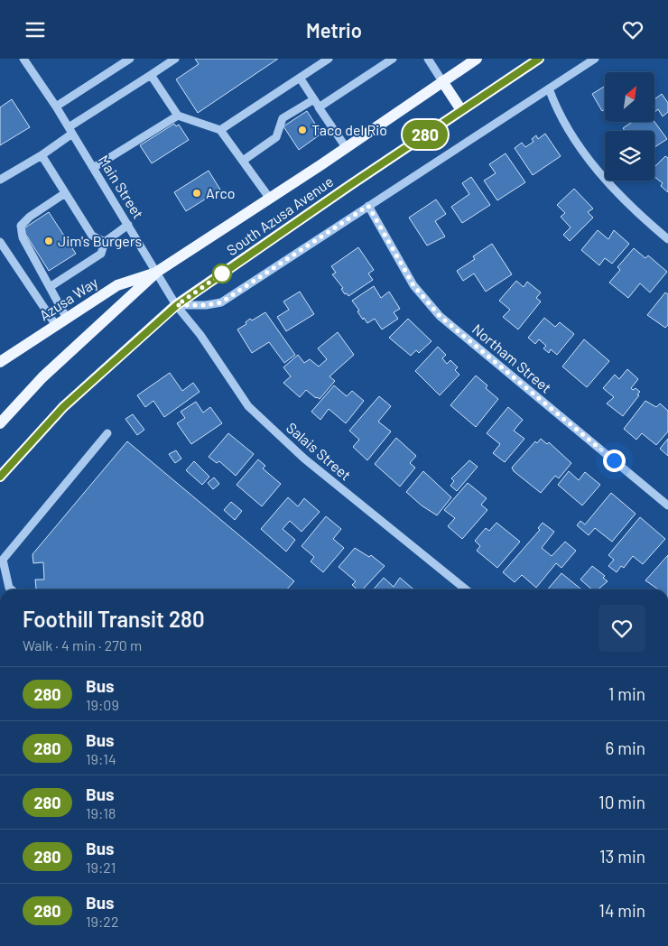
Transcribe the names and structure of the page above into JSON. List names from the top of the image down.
{
  "streets": {
    "main road": ["South Azusa Avenue", "Azusa Way"],
    "street": ["Main Street", "Northam Street", "Salais Street"]
  },
  "crossings": [
    ["Main Street", "South Azusa Avenue"],
    ["Main Street", "Azusa Way"],
    ["Main Street", "Salais Street"],
    ["South Azusa Avenue", "Azusa Way"],
    ["South Azusa Avenue", "Salais Street"]
  ],
  "places": ["Taco del Rio", "Arco", "Jim's Burgers"],
  "lines": ["bus line 280"],
  "north": "top right",
  "page": {
    "header": "Metrio",
    "on_map": "280",
    "heading": ["Foothill Transit 280", "Walk · 4 min · 270 m"],
    "list": [
      {
        "mark": "280",
        "name": "Bus",
        "note": "19:09",
        "value": "1 min"
      },
      {
        "mark": "280",
        "name": "Bus",
        "note": "19:14",
        "value": "6 min"
      },
      {
        "mark": "280",
        "name": "Bus",
        "note": "19:18",
        "value": "10 min"
      },
      {
        "mark": "280",
        "name": "Bus",
        "note": "19:21",
        "value": "13 min"
      },
      {
        "mark": "280",
        "name": "Bus",
        "note": "19:22",
        "value": "14 min"
      }
    ]
  }
}
